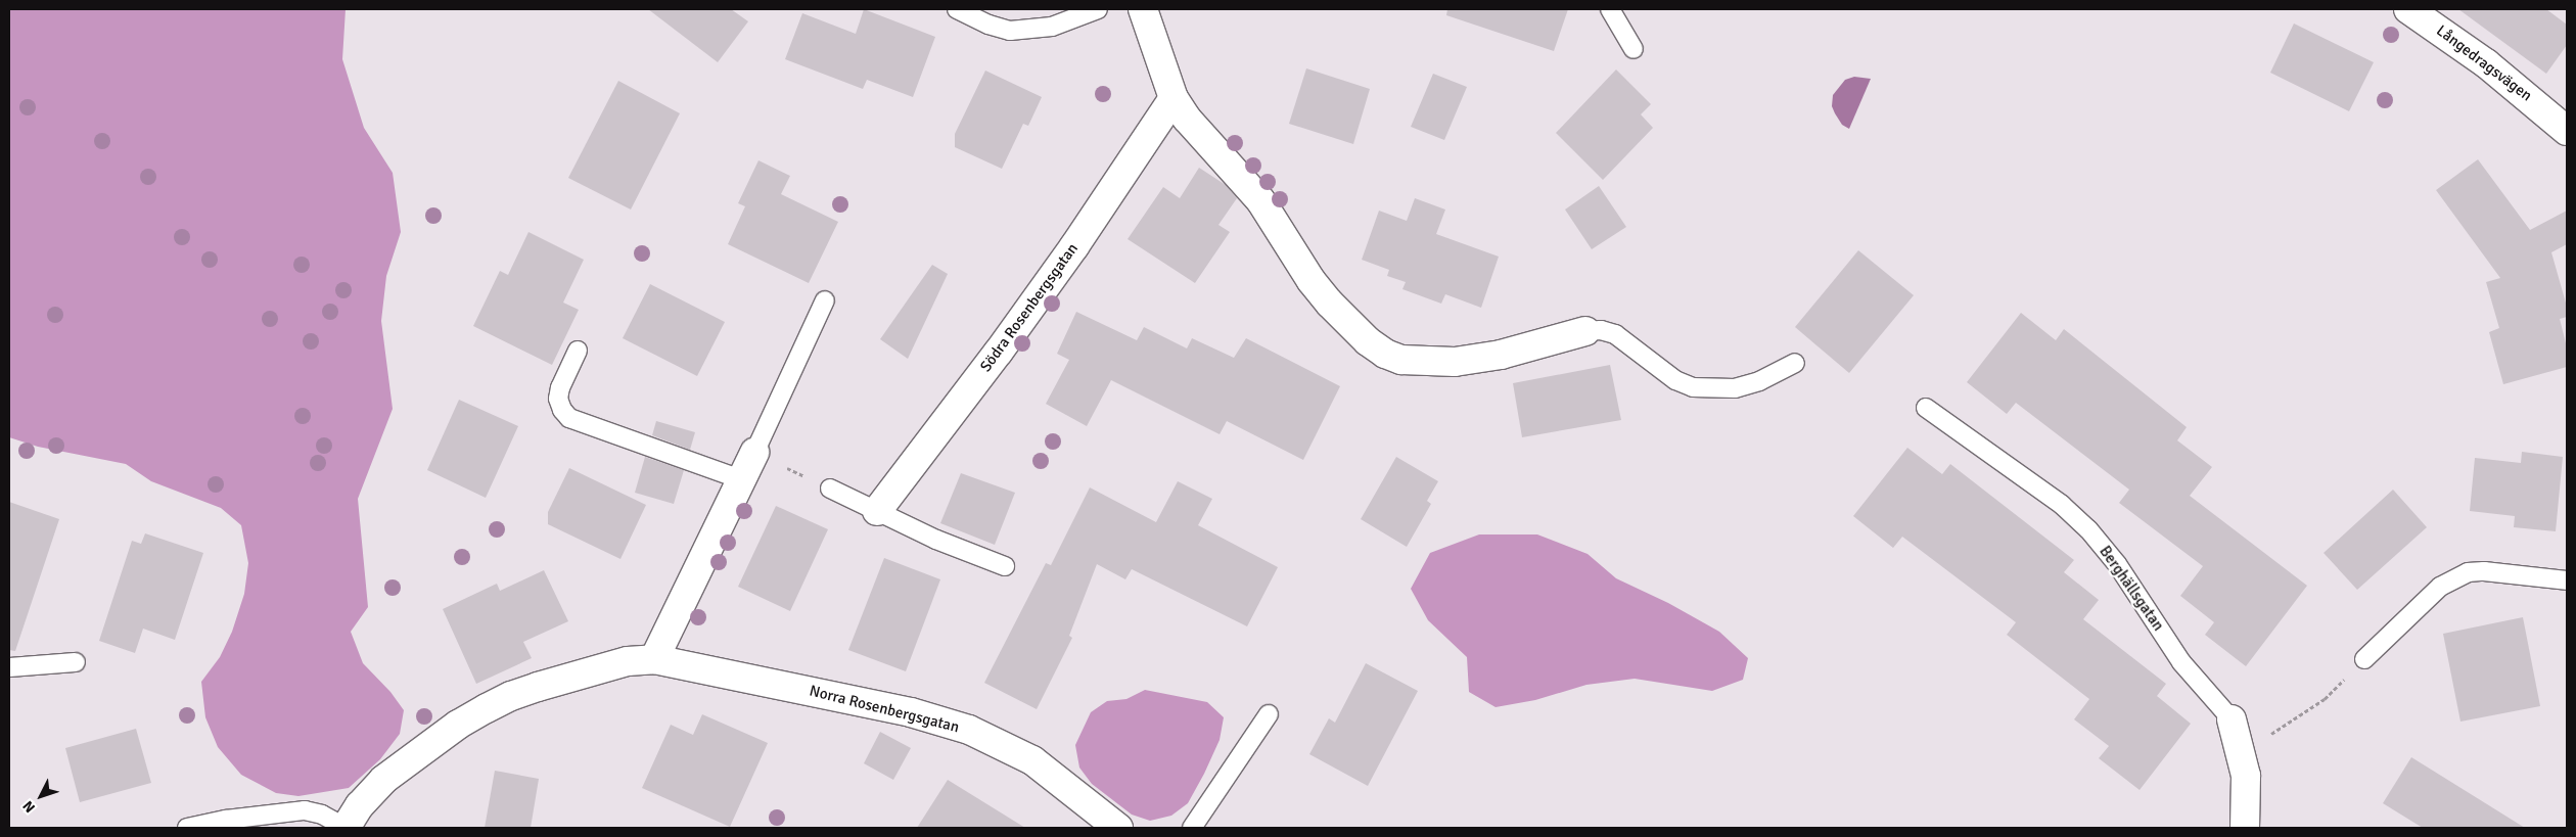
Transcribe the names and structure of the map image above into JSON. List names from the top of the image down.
{
  "streets": {
    "street": [
      "Långedragsvägen",
      "Södra Rosenbergsgatan",
      "Berghällsgatan",
      "Norra Rosenbergsgatan"
    ]
  },
  "north": "bottom left"
}
